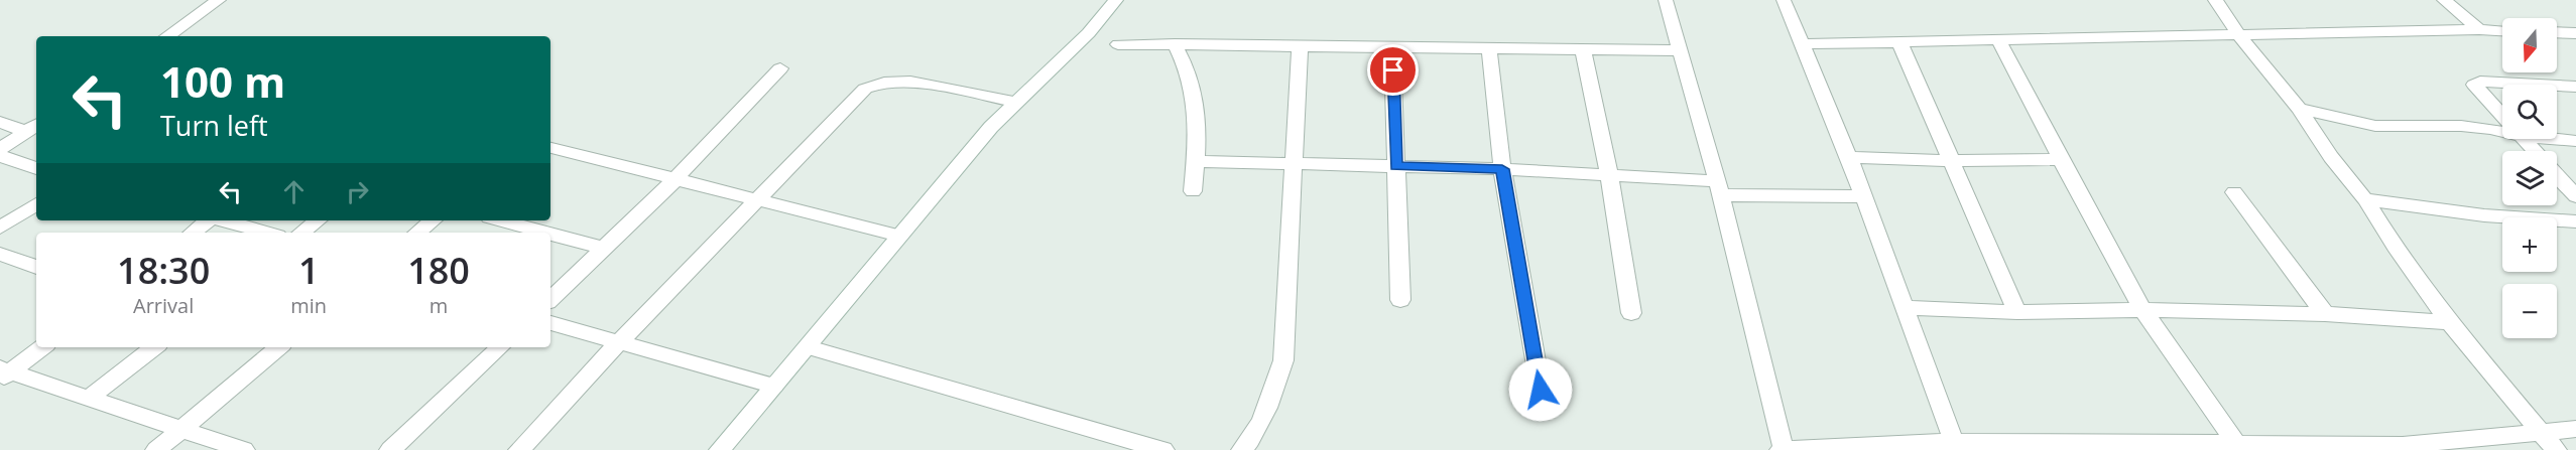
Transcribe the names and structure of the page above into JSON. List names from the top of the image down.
{
  "north": "bottom",
  "page": {
    "map_buttons": ["+", "−"],
    "turn": ["100 m", "Turn left"],
    "eta": [
      "18:30",
      "Arrival",
      "1",
      "min",
      "180",
      "m"
    ]
  }
}
